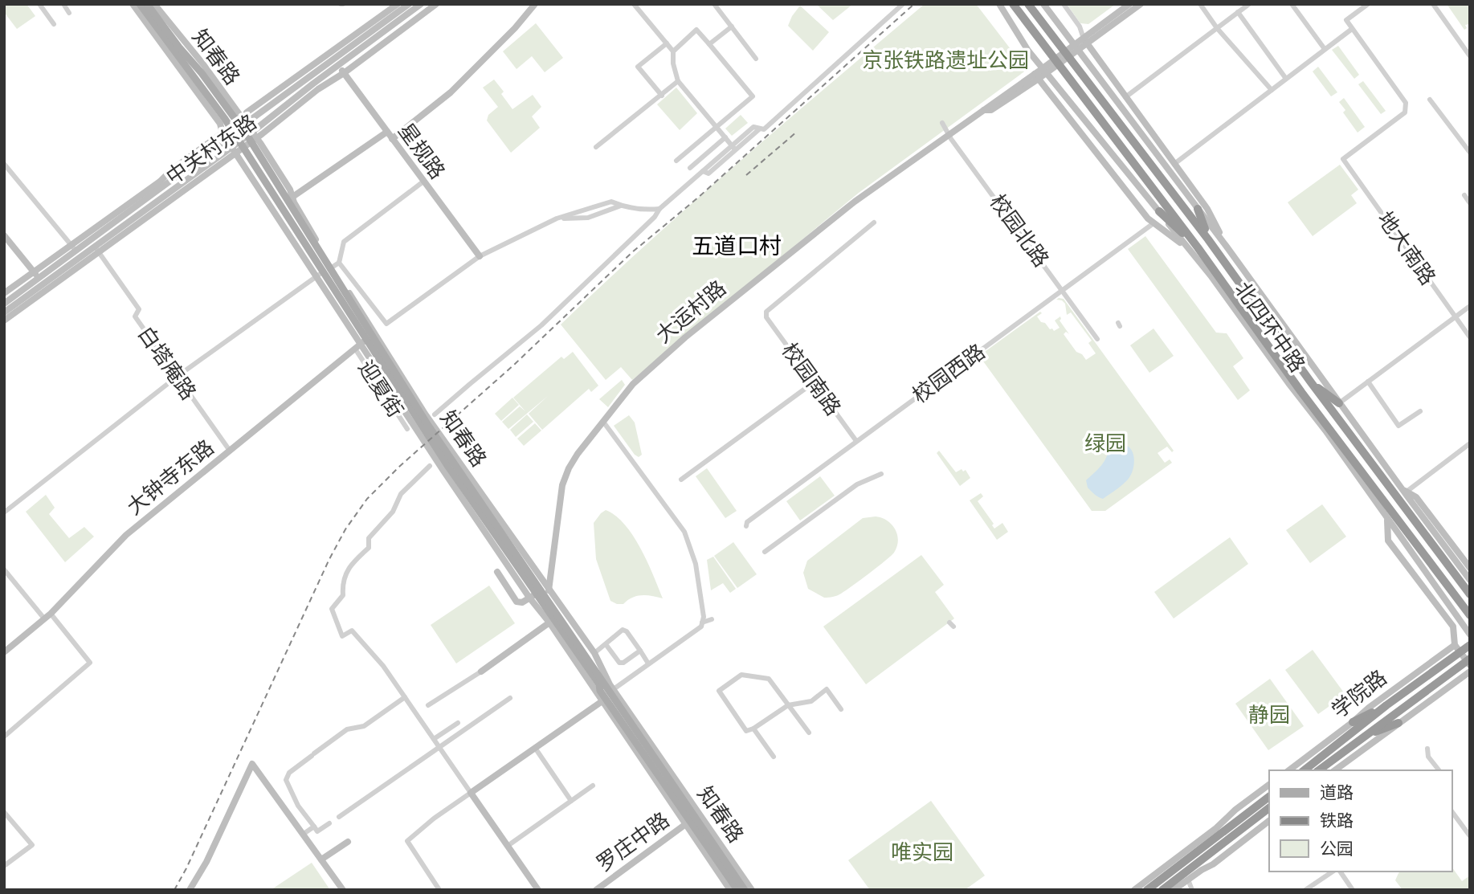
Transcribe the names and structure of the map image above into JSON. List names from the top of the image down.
{
  "streets": {
    "highway": ["北四环中路", "学院路"],
    "main road": ["知春路"],
    "street": [
      "中关村东路",
      "星规路",
      "校园北路",
      "地大南路",
      "大运村路",
      "白塔庵路",
      "校园西路",
      "校园南路",
      "迎夏街",
      "大钟寺东路",
      "罗庄中路"
    ]
  },
  "crossings": [
    ["知春路", "中关村东路"],
    ["知春路", "大运村路"],
    ["知春路", "大钟寺东路"],
    ["知春路", "罗庄中路"],
    ["中关村东路", "星规路"],
    ["中关村东路", "白塔庵路"],
    ["校园北路", "大运村路"],
    ["校园北路", "校园西路"],
    ["白塔庵路", "大钟寺东路"],
    ["校园西路", "校园南路"],
    ["迎夏街", "大钟寺东路"]
  ],
  "districts": ["五道口村"],
  "parks": [
    "京张铁路遗址公园",
    "绿园",
    "静园",
    "唯实园"
  ],
  "legend": ["道路", "铁路", "公园"]
}
